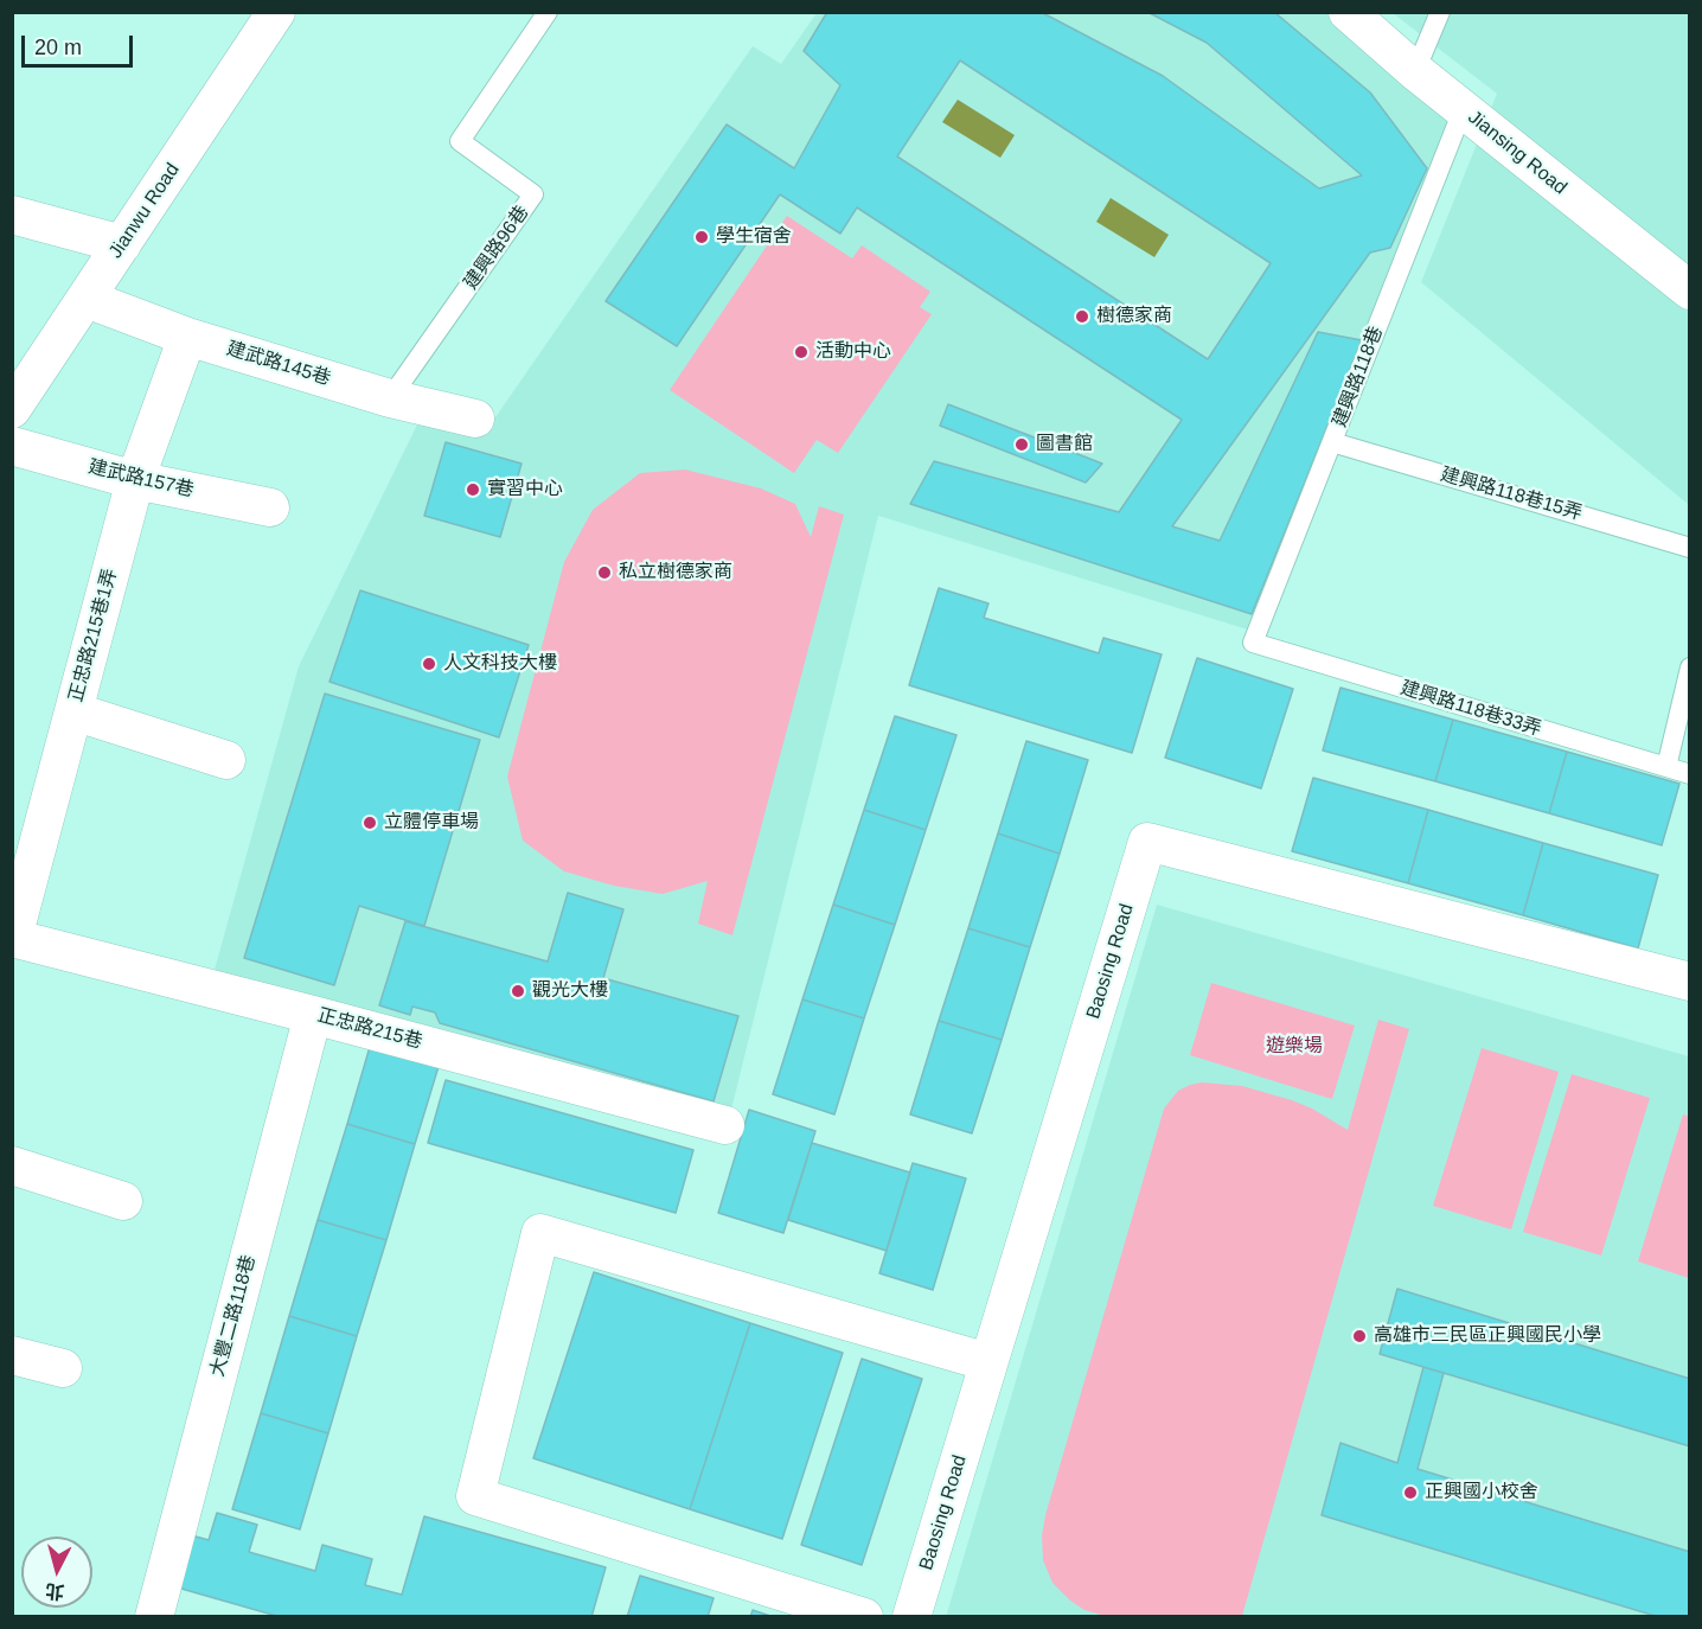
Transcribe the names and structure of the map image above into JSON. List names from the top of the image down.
{
  "streets": {
    "street": [
      "Jiansing Road",
      "Jianwu Road",
      "建武路145巷",
      "建武路157巷",
      "正忠路215巷1弄",
      "Baosing Road",
      "正忠路215巷",
      "大豐二路118巷"
    ],
    "lane": [
      "建興路96巷",
      "建興路118巷",
      "建興路118巷15弄",
      "建興路118巷33弄"
    ]
  },
  "crossings": [
    ["Jiansing Road", "建興路118巷"],
    ["Jianwu Road", "建武路145巷"],
    ["建興路96巷", "建武路145巷"],
    ["建武路145巷", "正忠路215巷1弄"],
    ["建興路118巷", "建興路118巷15弄"],
    ["建興路118巷", "建興路118巷33弄"],
    ["建武路157巷", "正忠路215巷1弄"],
    ["正忠路215巷1弄", "正忠路215巷"],
    ["正忠路215巷", "大豐二路118巷"]
  ],
  "parks": ["遊樂場"],
  "places": [
    "學生宿舍",
    "樹德家商",
    "活動中心",
    "圖書館",
    "實習中心",
    "私立樹德家商",
    "人文科技大樓",
    "立體停車場",
    "觀光大樓",
    "高雄市三民區正興國民小學",
    "正興國小校舍"
  ],
  "scale_bar": "20 m",
  "north": "bottom"
}
